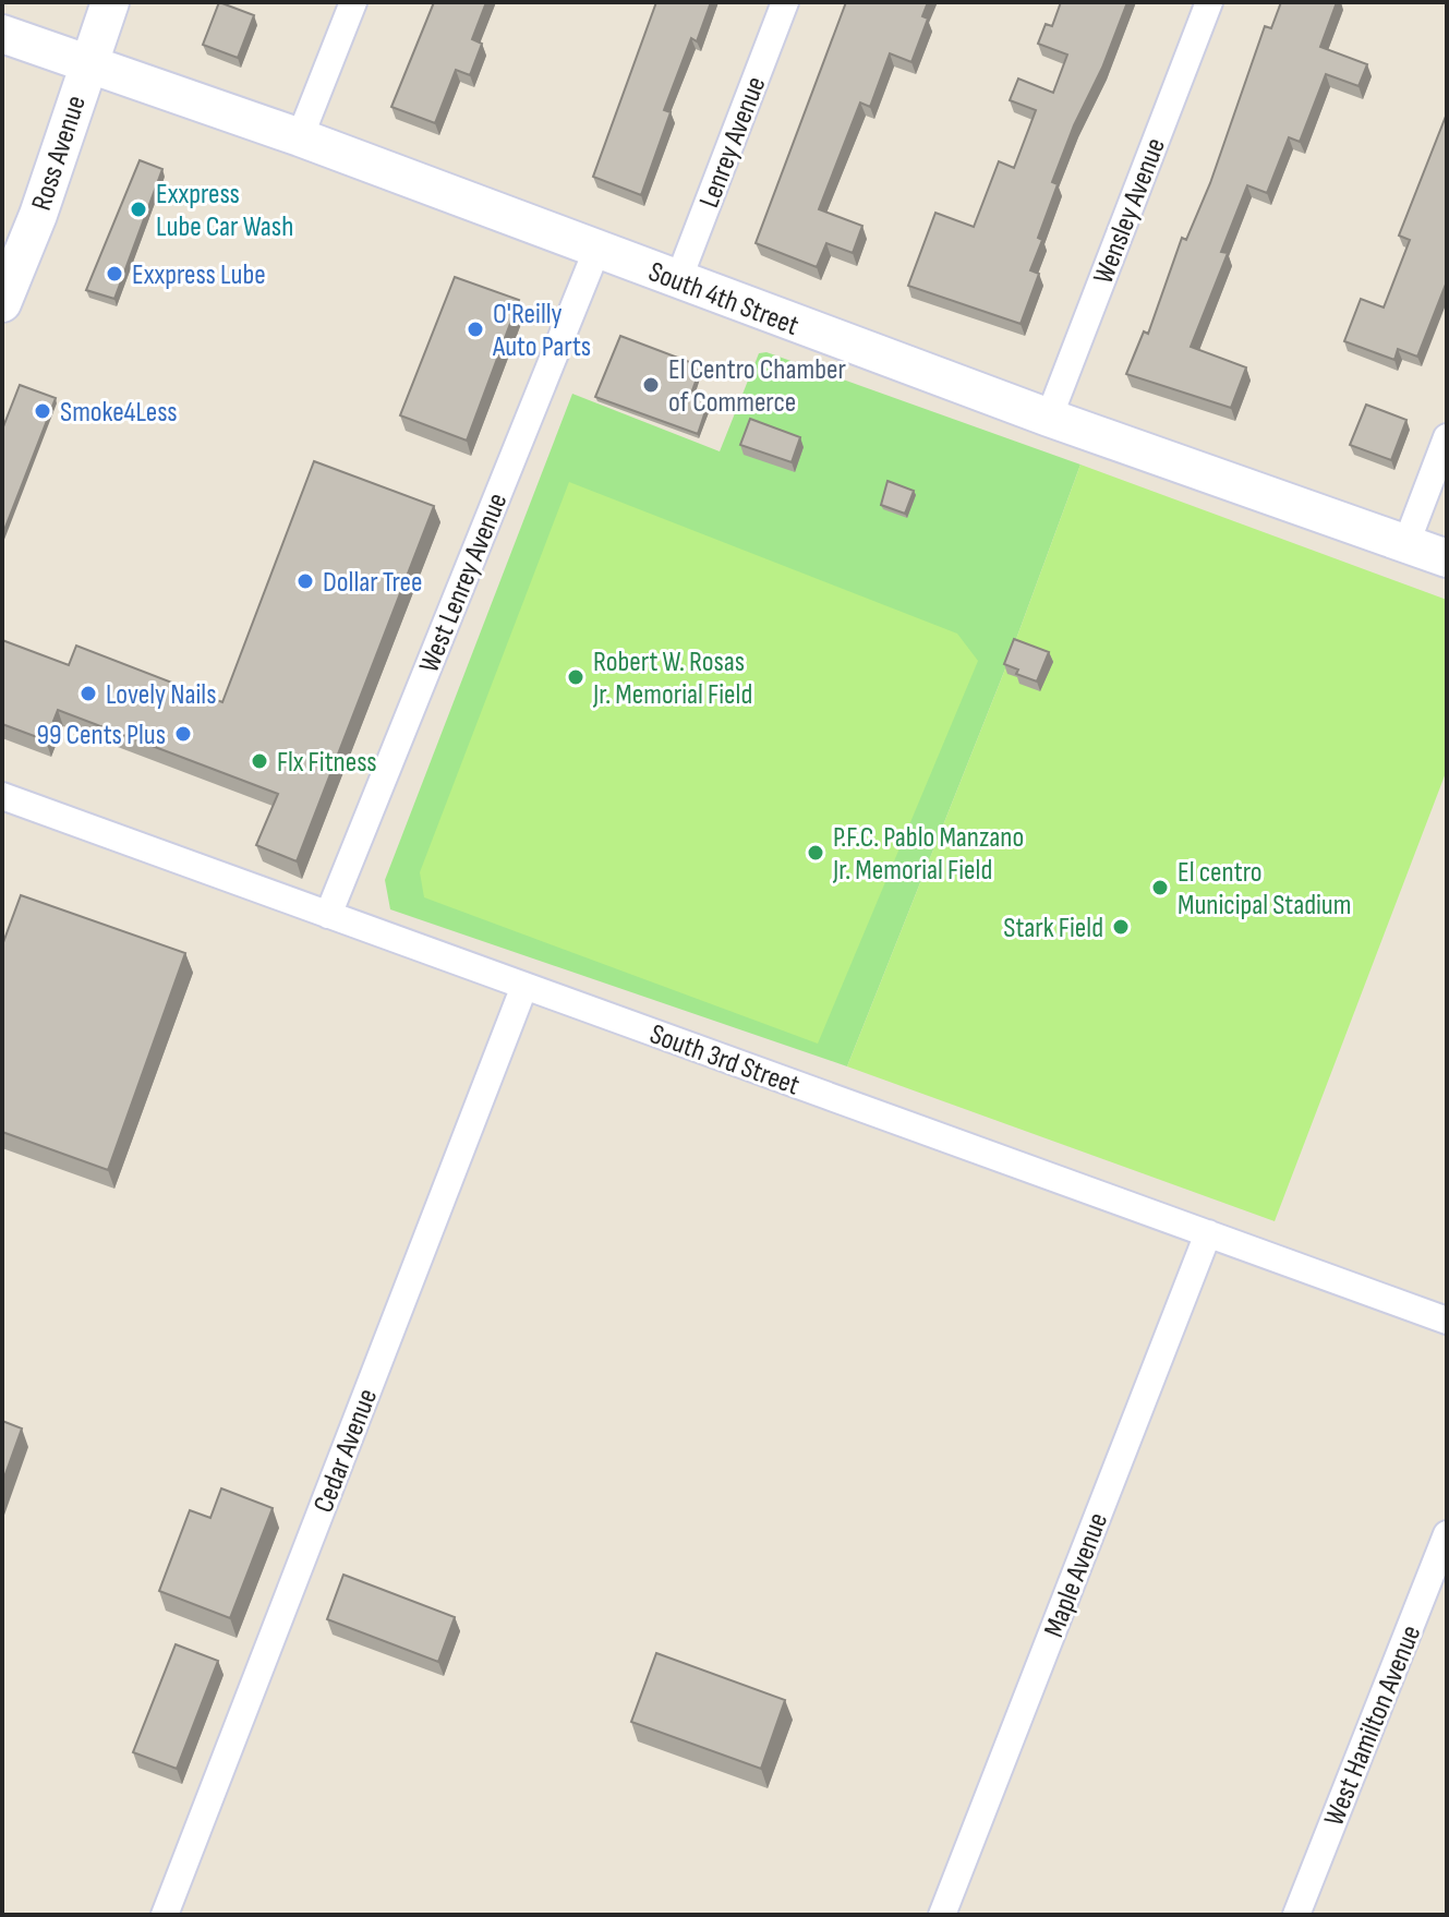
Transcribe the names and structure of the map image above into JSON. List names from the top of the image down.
{
  "streets": {
    "main road": ["Ross Avenue", "South 4th Street"],
    "street": [
      "Lenrey Avenue",
      "Wensley Avenue",
      "West Lenrey Avenue",
      "South 3rd Street",
      "Cedar Avenue",
      "Maple Avenue",
      "West Hamilton Avenue"
    ]
  },
  "crossings": [
    ["Lenrey Avenue", "South 4th Street"],
    ["Ross Avenue", "South 4th Street"],
    ["Wensley Avenue", "South 4th Street"],
    ["South 4th Street", "West Lenrey Avenue"],
    ["West Lenrey Avenue", "South 3rd Street"],
    ["South 3rd Street", "Cedar Avenue"],
    ["South 3rd Street", "Maple Avenue"]
  ],
  "places": [
    "Exxpress Lube Car Wash",
    "Exxpress Lube",
    "O'Reilly Auto Parts",
    "El Centro Chamber of Commerce",
    "Smoke4Less",
    "Dollar Tree",
    "Robert W. Rosas Jr. Memorial Field",
    "Lovely Nails",
    "99 Cents Plus",
    "Flx Fitness",
    "P.F.C. Pablo Manzano Jr. Memorial Field",
    "El centro Municipal Stadium",
    "Stark Field"
  ]
}
